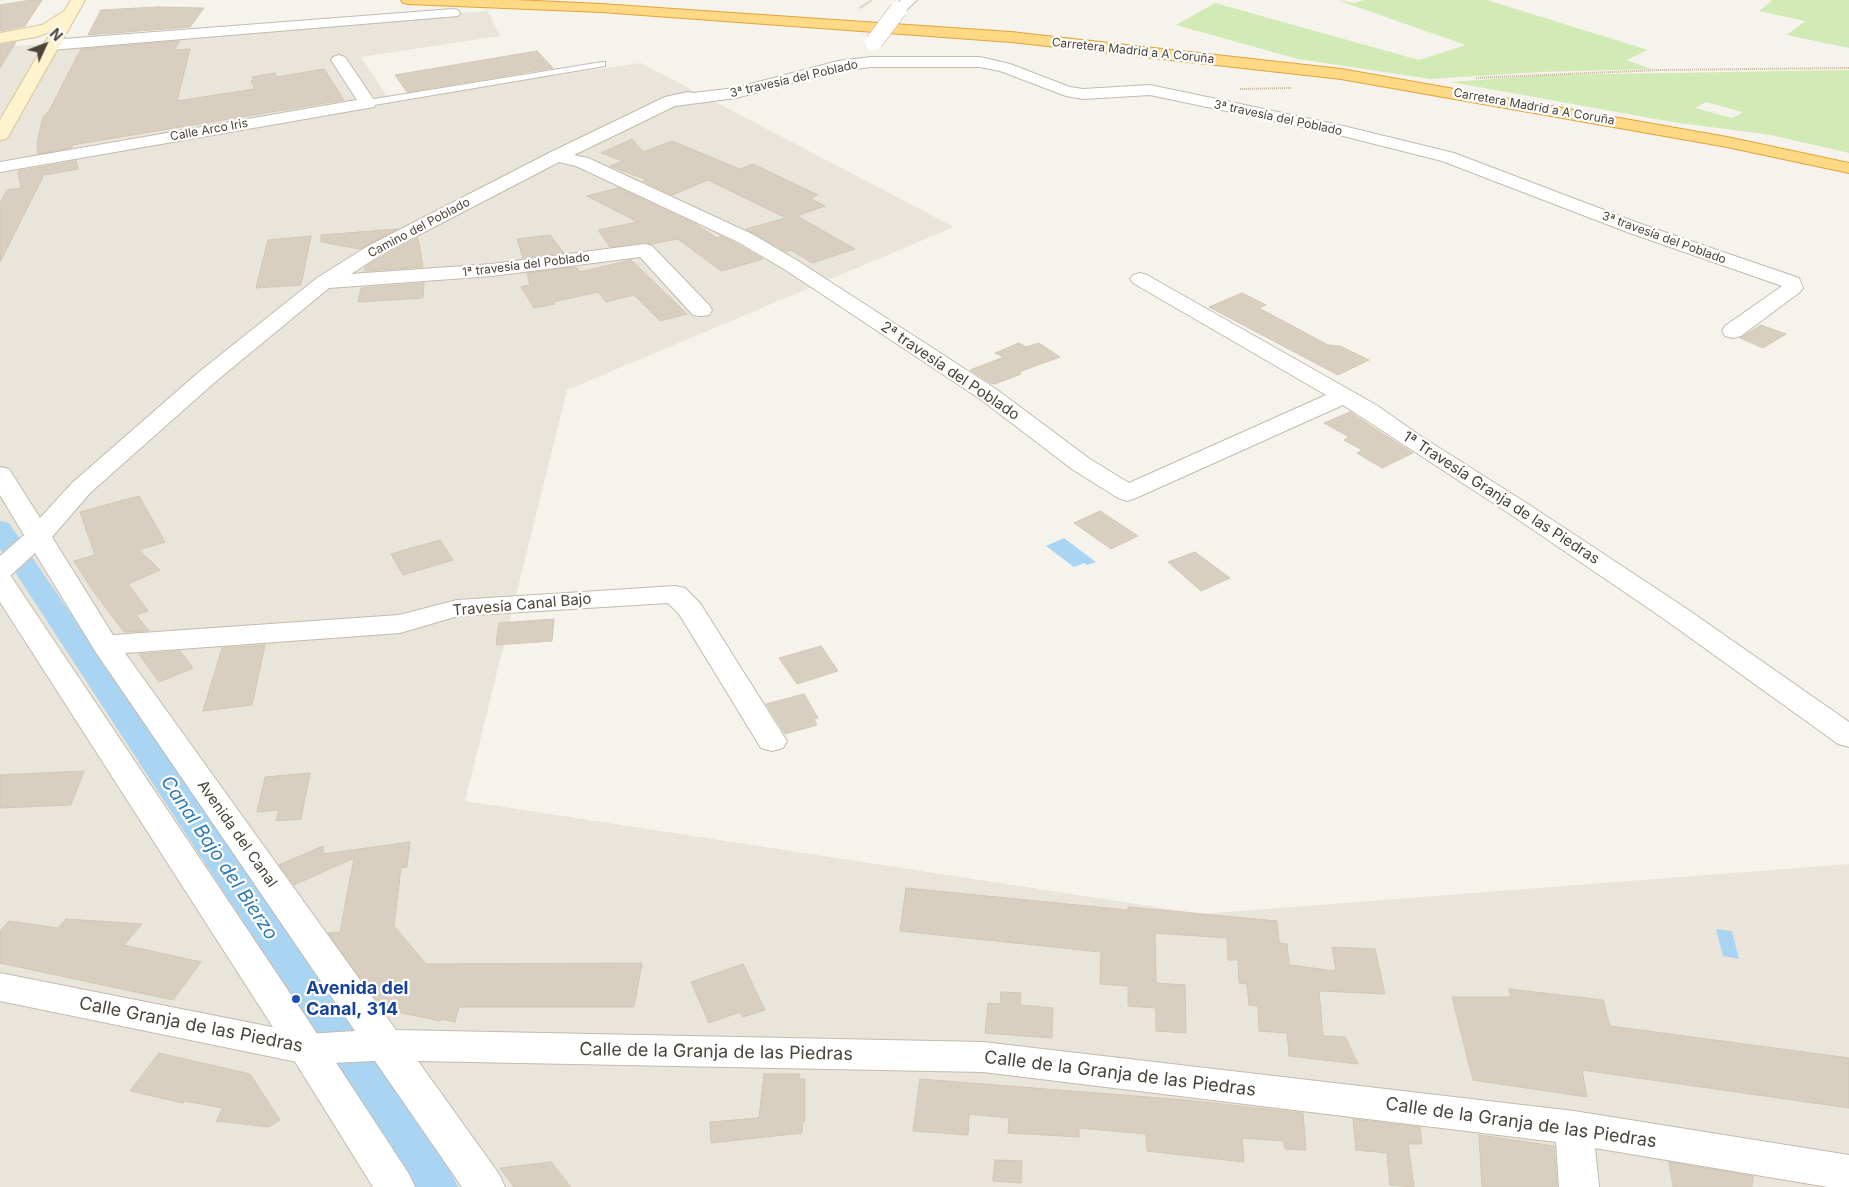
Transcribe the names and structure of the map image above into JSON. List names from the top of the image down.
{
  "streets": {
    "highway": ["Carretera Madrid a A Coruña"],
    "street": [
      "3ª travesía del Poblado",
      "Calle Arco Iris",
      "Camino del Poblado",
      "1ª travesía del Poblado",
      "2ª travesía del Poblado",
      "1ª Travesía Granja de las Piedras",
      "Travesía Canal Bajo",
      "Avenida del Canal",
      "Calle Granja de las Piedras",
      "Calle de la Granja de las Piedras"
    ]
  },
  "crossings": [
    ["3ª travesía del Poblado", "Camino del Poblado"],
    ["Camino del Poblado", "1ª travesía del Poblado"],
    ["Camino del Poblado", "2ª travesía del Poblado"],
    ["Camino del Poblado", "Avenida del Canal"],
    ["2ª travesía del Poblado", "1ª Travesía Granja de las Piedras"],
    ["Travesía Canal Bajo", "Avenida del Canal"],
    ["Avenida del Canal", "Calle Granja de las Piedras"],
    ["Avenida del Canal", "Calle de la Granja de las Piedras"],
    ["Calle Granja de las Piedras", "Calle de la Granja de las Piedras"]
  ],
  "water": ["Canal Bajo del Bierzo"],
  "places": ["Avenida del Canal, 314"],
  "north": "top right"
}
